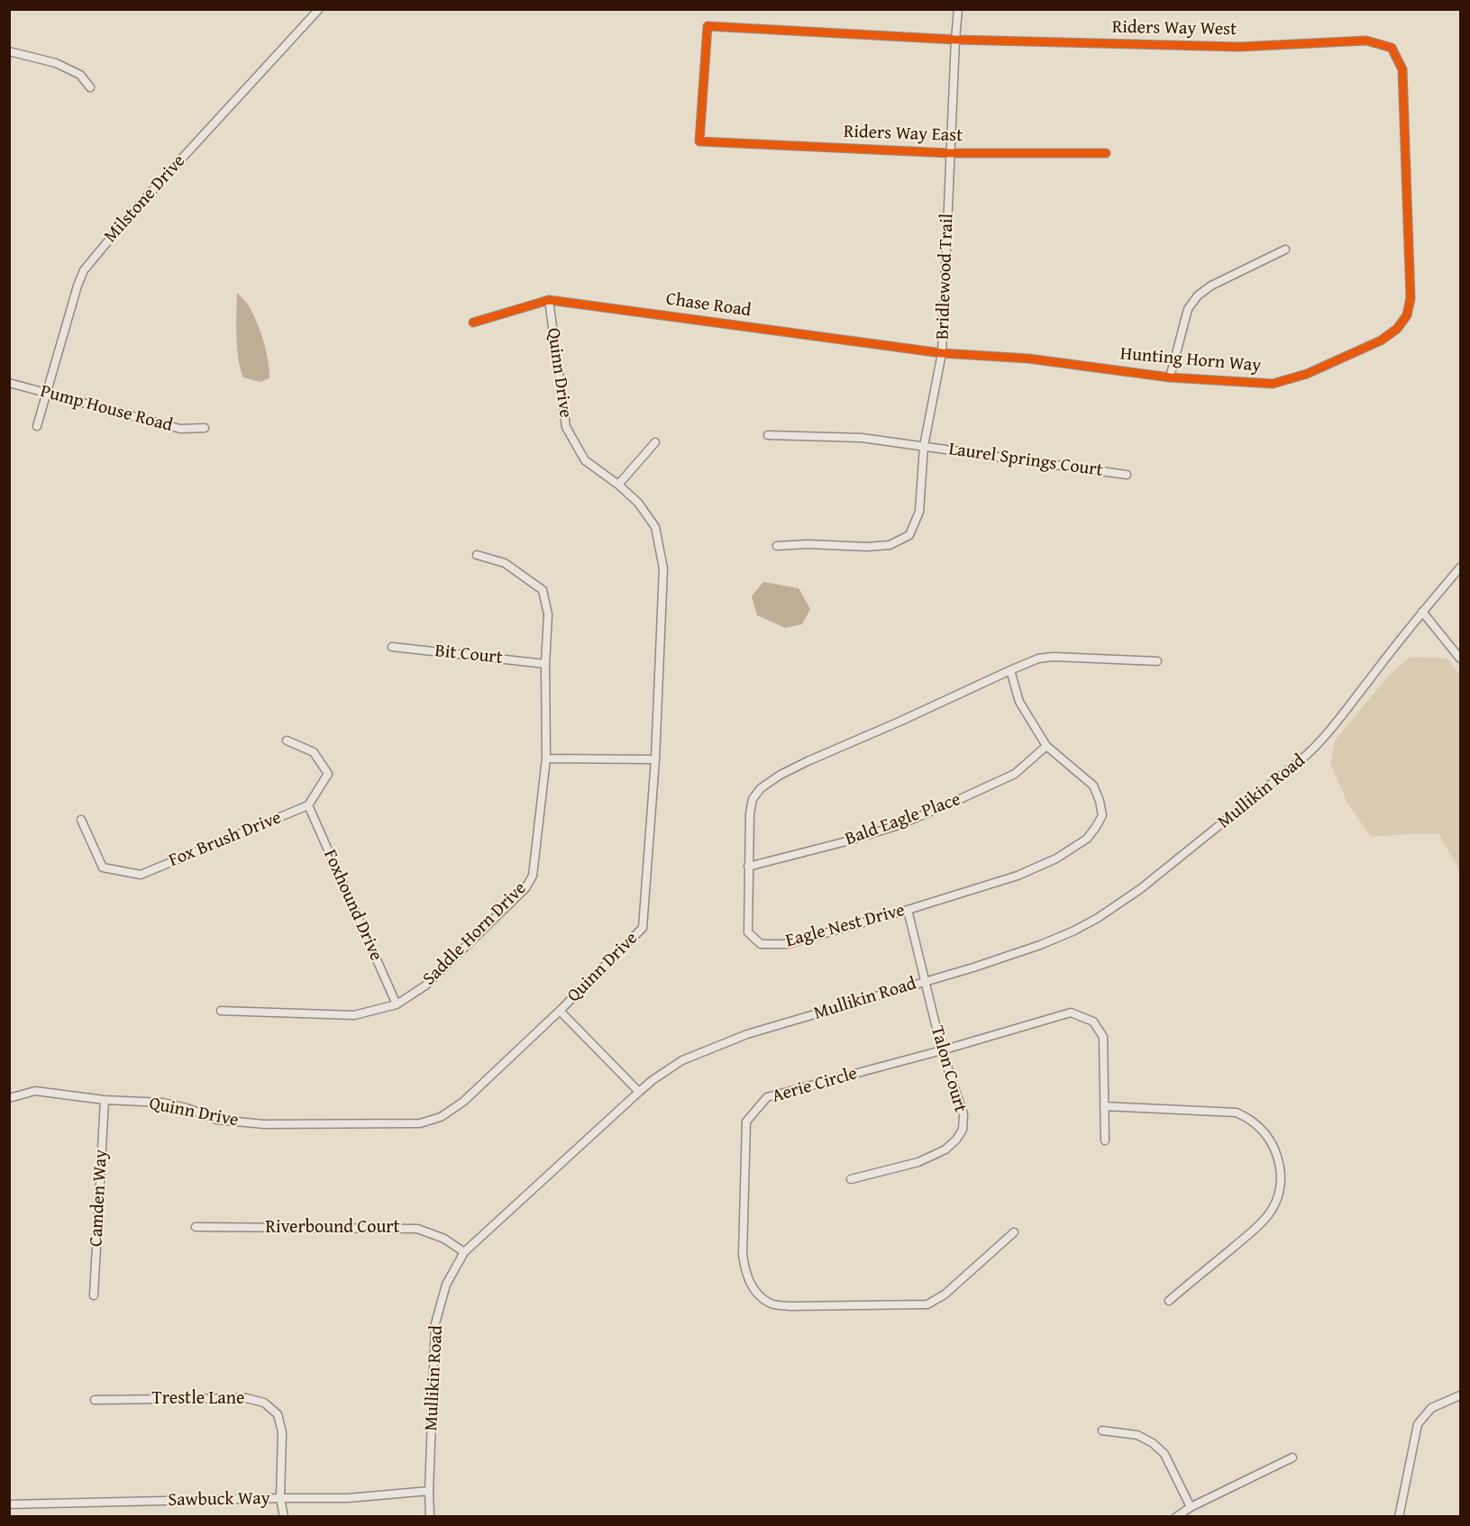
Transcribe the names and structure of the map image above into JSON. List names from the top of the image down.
{
  "streets": {
    "street": [
      "Riders Way West",
      "Riders Way East",
      "Milstone Drive",
      "Bridlewood Trail",
      "Chase Road",
      "Hunting Horn Way",
      "Quinn Drive",
      "Pump House Road",
      "Laurel Springs Court",
      "Bit Court",
      "Mullikin Road",
      "Bald Eagle Place",
      "Fox Brush Drive",
      "Foxhound Drive",
      "Eagle Nest Drive",
      "Saddle Horn Drive",
      "Talon Court",
      "Aerie Circle",
      "Camden Way",
      "Riverbound Court",
      "Trestle Lane",
      "Sawbuck Way"
    ]
  },
  "crossings": [
    ["Riders Way West", "Riders Way East"],
    ["Riders Way West", "Bridlewood Trail"],
    ["Riders Way West", "Hunting Horn Way"],
    ["Riders Way East", "Bridlewood Trail"],
    ["Milstone Drive", "Pump House Road"],
    ["Bridlewood Trail", "Chase Road"],
    ["Bridlewood Trail", "Hunting Horn Way"],
    ["Bridlewood Trail", "Laurel Springs Court"],
    ["Chase Road", "Hunting Horn Way"],
    ["Chase Road", "Quinn Drive"],
    ["Quinn Drive", "Camden Way"],
    ["Bit Court", "Saddle Horn Drive"],
    ["Mullikin Road", "Talon Court"],
    ["Mullikin Road", "Riverbound Court"],
    ["Mullikin Road", "Sawbuck Way"],
    ["Bald Eagle Place", "Eagle Nest Drive"],
    ["Fox Brush Drive", "Foxhound Drive"],
    ["Foxhound Drive", "Saddle Horn Drive"],
    ["Eagle Nest Drive", "Talon Court"],
    ["Talon Court", "Aerie Circle"],
    ["Trestle Lane", "Sawbuck Way"]
  ]
}
